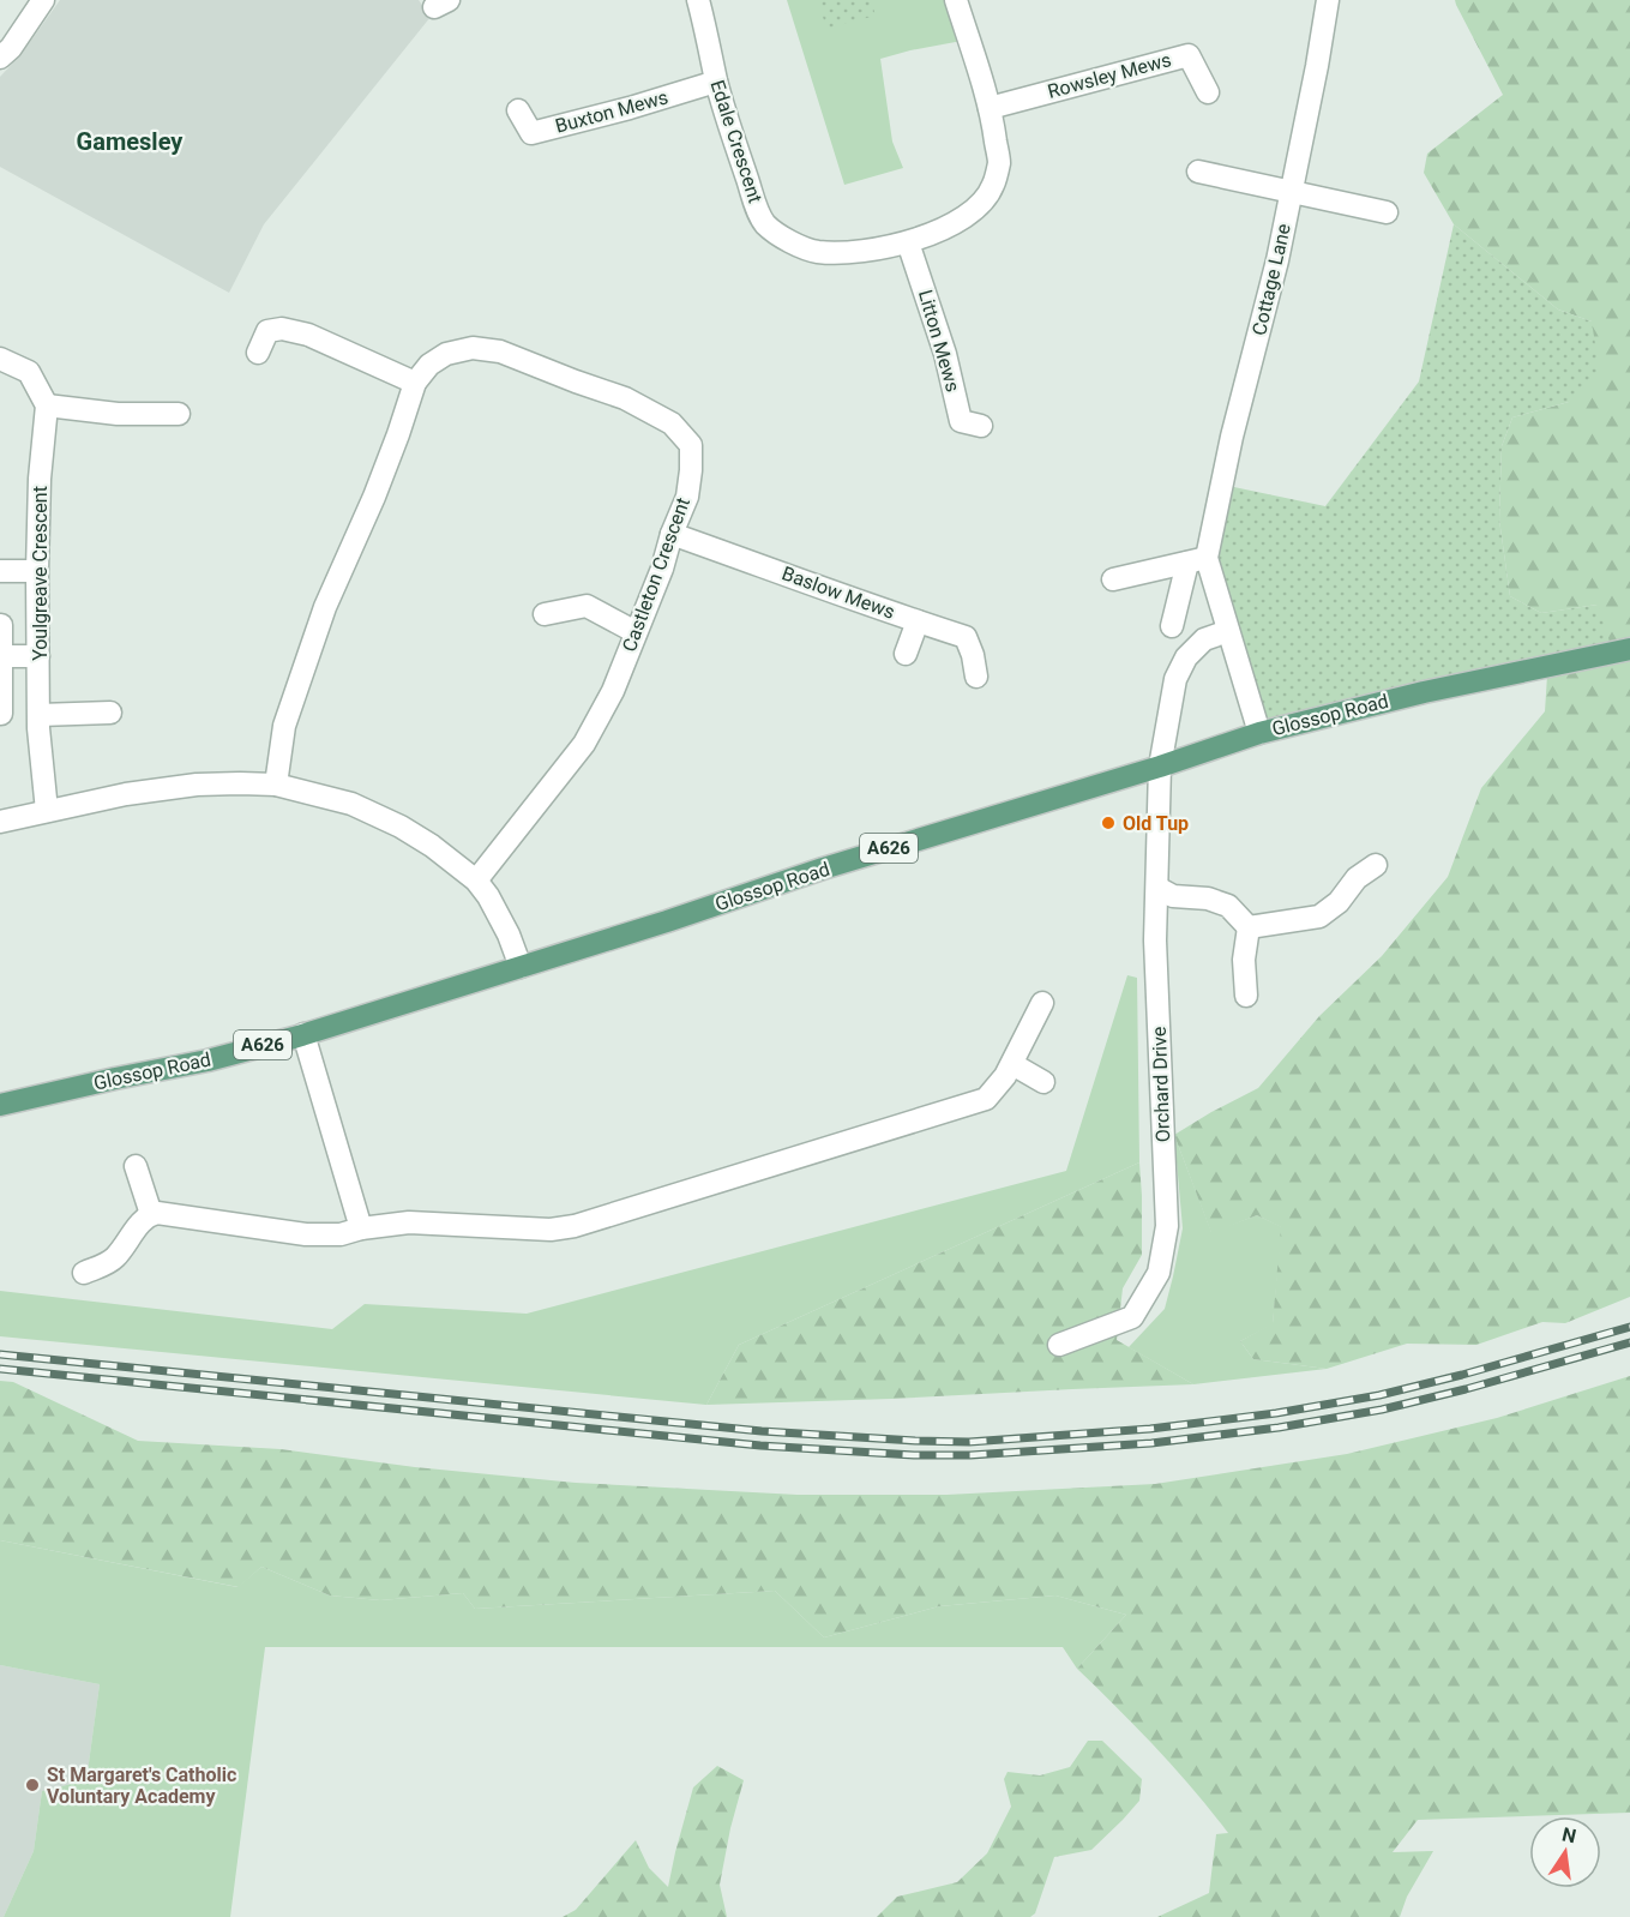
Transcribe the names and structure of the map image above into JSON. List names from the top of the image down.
{
  "streets": {
    "main road": ["Glossop Road", "A626"],
    "street": [
      "Rowsley Mews",
      "Buxton Mews",
      "Edale Crescent",
      "Cottage Lane",
      "Litton Mews",
      "Youlgreave Crescent",
      "Castleton Crescent",
      "Baslow Mews",
      "Orchard Drive"
    ]
  },
  "crossings": [
    ["Rowsley Mews", "Edale Crescent"],
    ["Buxton Mews", "Edale Crescent"],
    ["Edale Crescent", "Litton Mews"],
    ["Cottage Lane", "Glossop Road"],
    ["Castleton Crescent", "Baslow Mews"],
    ["Glossop Road", "Orchard Drive"]
  ],
  "districts": ["Gamesley"],
  "places": ["Old Tup", "St Margaret's Catholic Voluntary Academy"],
  "north": "top"
}
